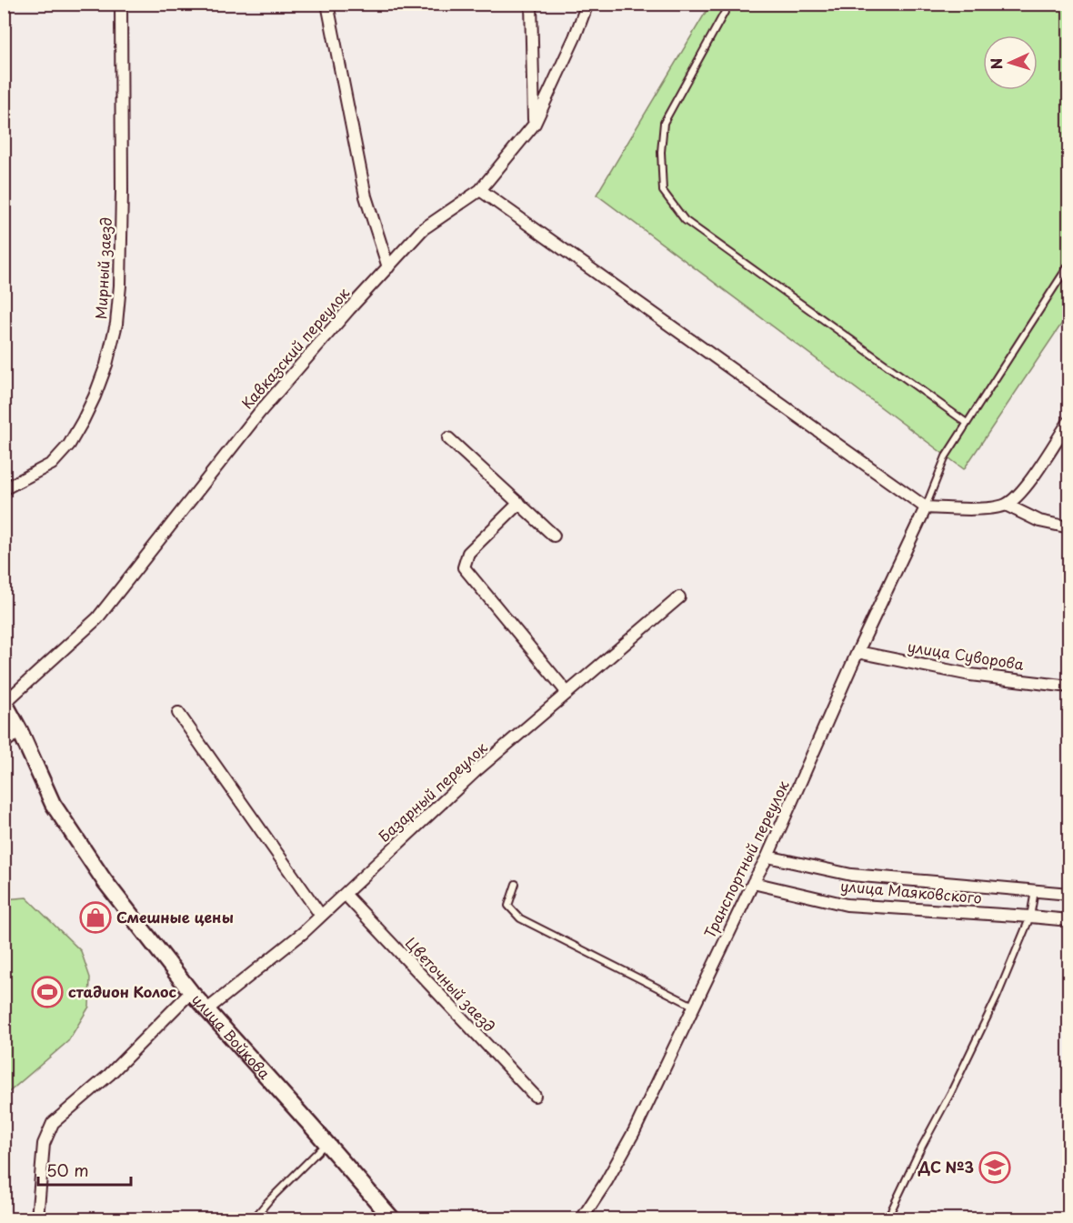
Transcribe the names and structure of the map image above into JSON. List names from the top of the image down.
{
  "streets": {
    "street": [
      "Мирный заезд",
      "Кавказский переулок",
      "улица Суворова",
      "Базарный переулок",
      "Транспортный переулок",
      "улица Маяковского",
      "Цветочный заезд",
      "улица Войкова"
    ]
  },
  "crossings": [
    ["Кавказский переулок", "улица Войкова"],
    ["улица Суворова", "Транспортный переулок"],
    ["Базарный переулок", "Цветочный заезд"],
    ["Базарный переулок", "улица Войкова"],
    ["Транспортный переулок", "улица Маяковского"]
  ],
  "places": {
    "shop": ["Смешные цены"],
    "sports": ["стадион Колос"],
    "school or university": ["ДС №3"]
  },
  "scale_bar": "50 m",
  "north": "left"
}
